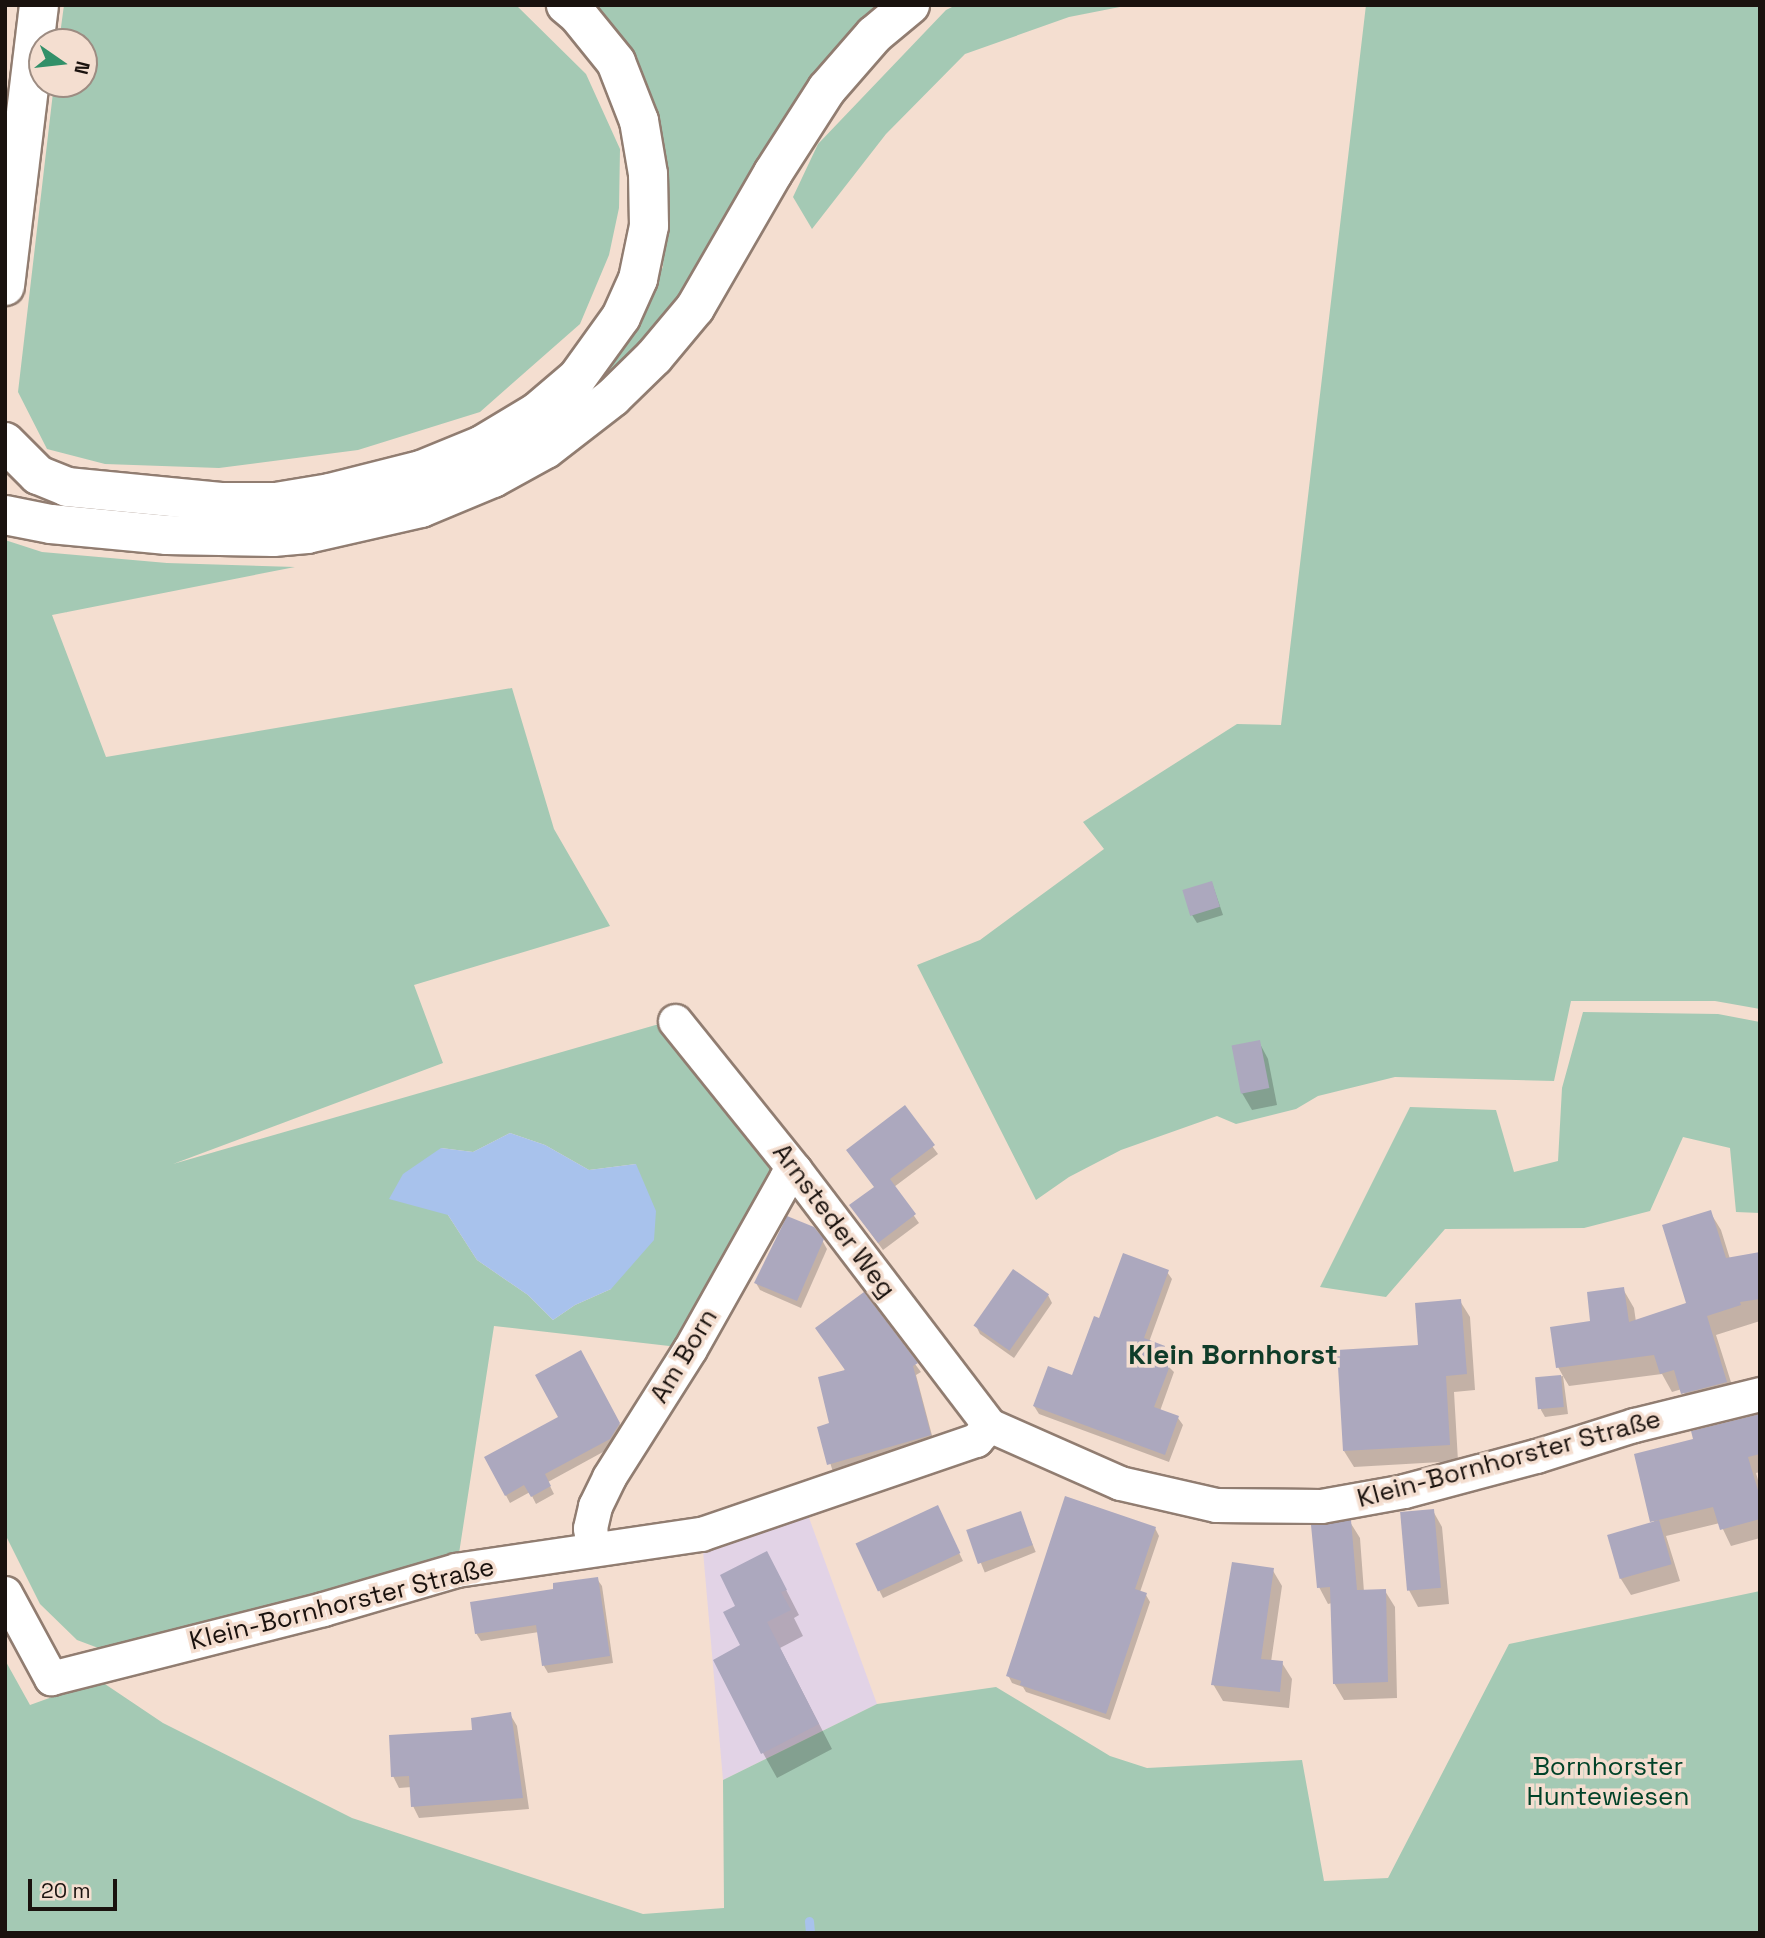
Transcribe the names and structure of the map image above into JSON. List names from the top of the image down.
{
  "streets": {
    "street": ["Arnsteder Weg", "Am Born", "Klein-Bornhorster Straße"]
  },
  "crossings": [
    ["Arnsteder Weg", "Am Born"],
    ["Arnsteder Weg", "Klein-Bornhorster Straße"],
    ["Am Born", "Klein-Bornhorster Straße"]
  ],
  "districts": ["Klein Bornhorst"],
  "parks": ["Bornhorster Huntewiesen"],
  "scale_bar": "20 m",
  "north": "right"
}
